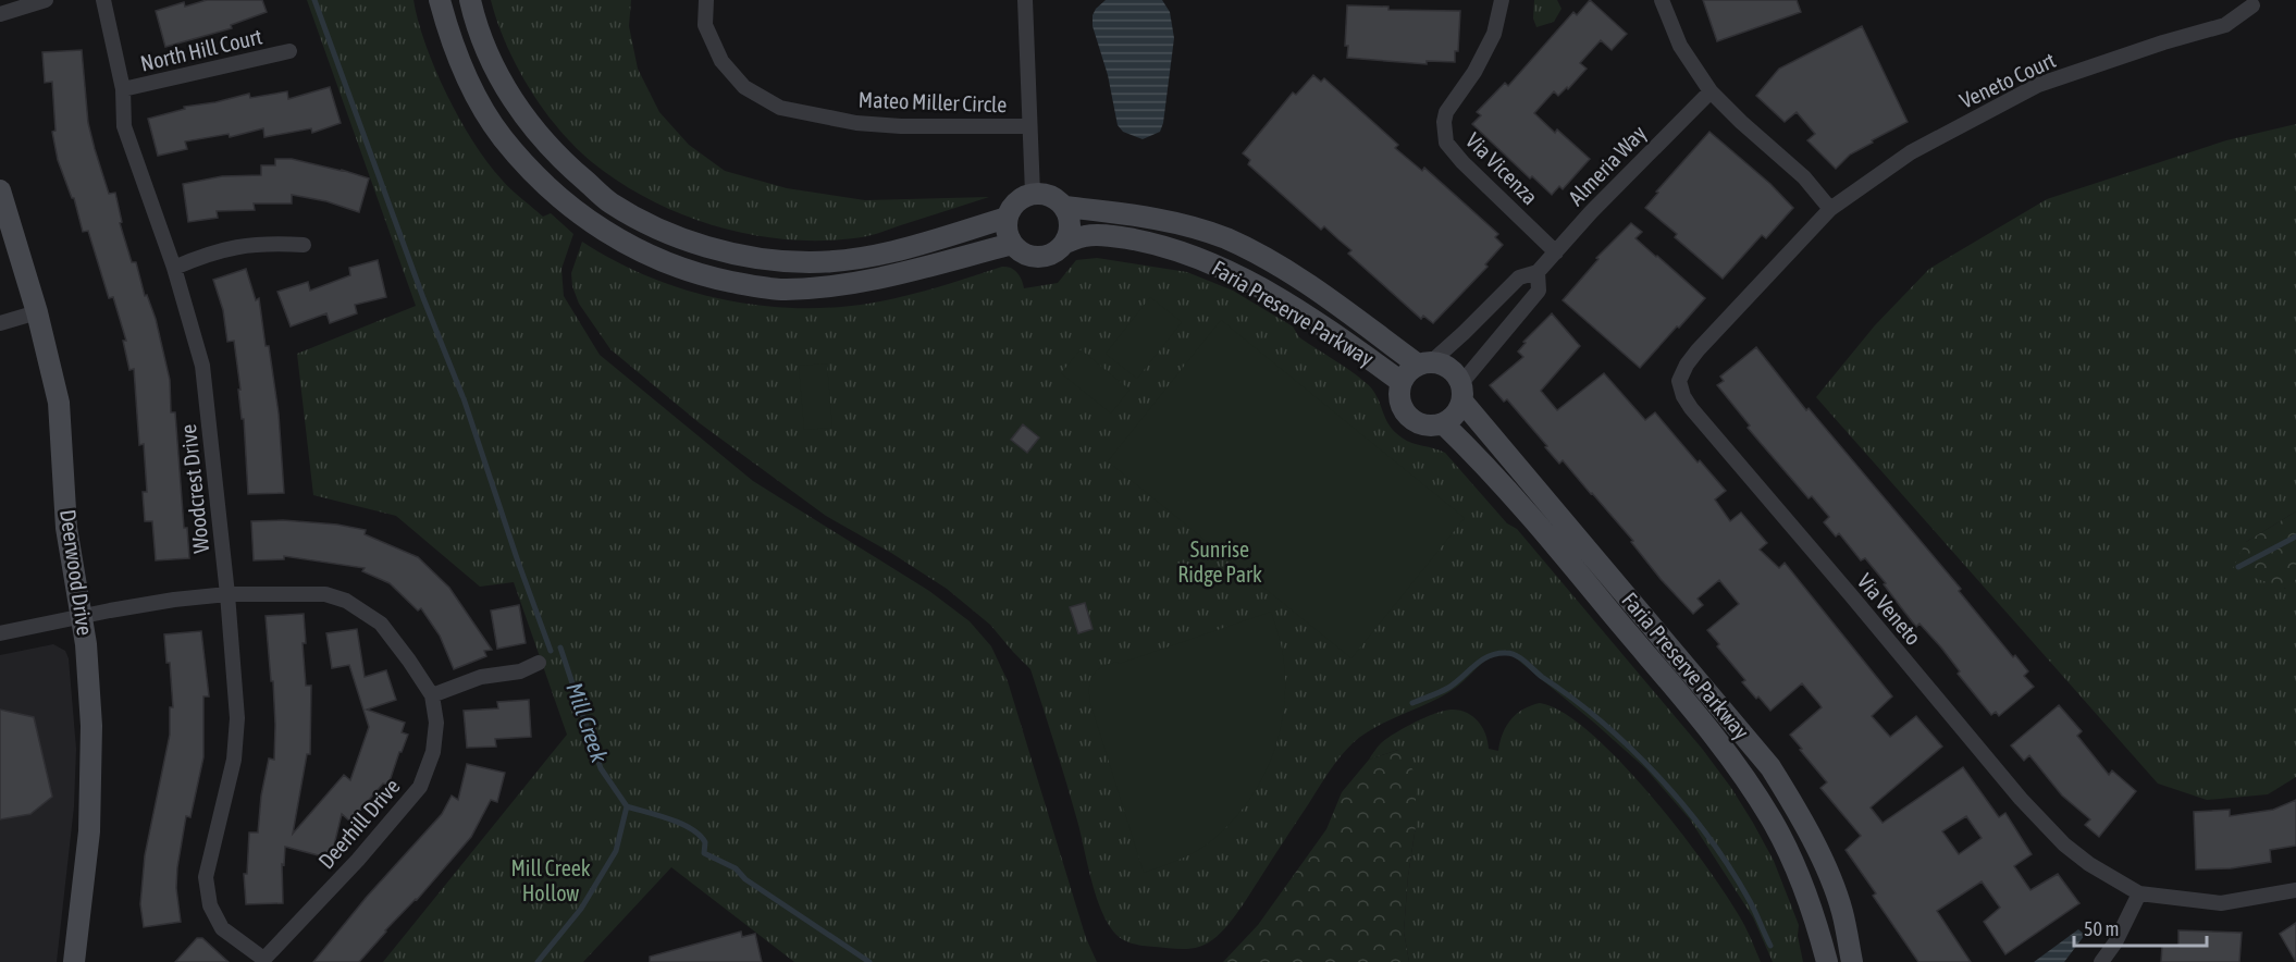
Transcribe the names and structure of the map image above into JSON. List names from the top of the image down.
{
  "streets": {
    "street": [
      "North Hill Court",
      "Veneto Court",
      "Mateo Miller Circle",
      "Almeria Way",
      "Via Vicenza",
      "Faria Preserve Parkway",
      "Woodcrest Drive",
      "Deerwood Drive",
      "Via Veneto",
      "Deerhill Drive"
    ]
  },
  "crossings": [
    ["North Hill Court", "Woodcrest Drive"],
    ["Veneto Court", "Via Veneto"],
    ["Mateo Miller Circle", "Faria Preserve Parkway"],
    ["Almeria Way", "Via Vicenza"],
    ["Almeria Way", "Faria Preserve Parkway"],
    ["Woodcrest Drive", "Deerhill Drive"],
    ["Deerwood Drive", "Deerhill Drive"]
  ],
  "water": ["Mill Creek"],
  "parks": ["Sunrise Ridge Park", "Mill Creek Hollow"],
  "scale_bar": "50 m"
}
